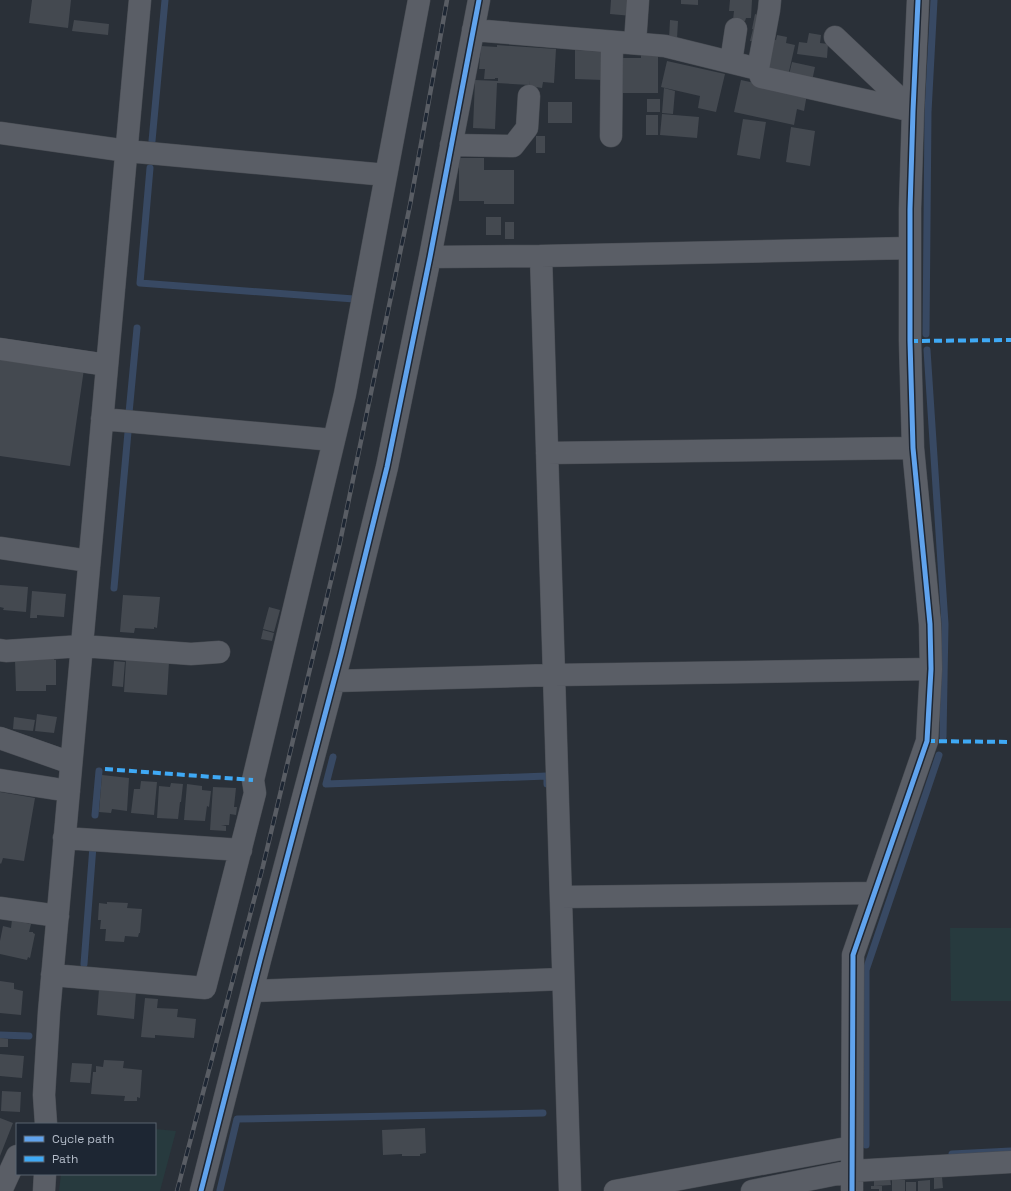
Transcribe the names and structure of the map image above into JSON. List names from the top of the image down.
{
  "legend": ["Cycle path", "Path"]
}
